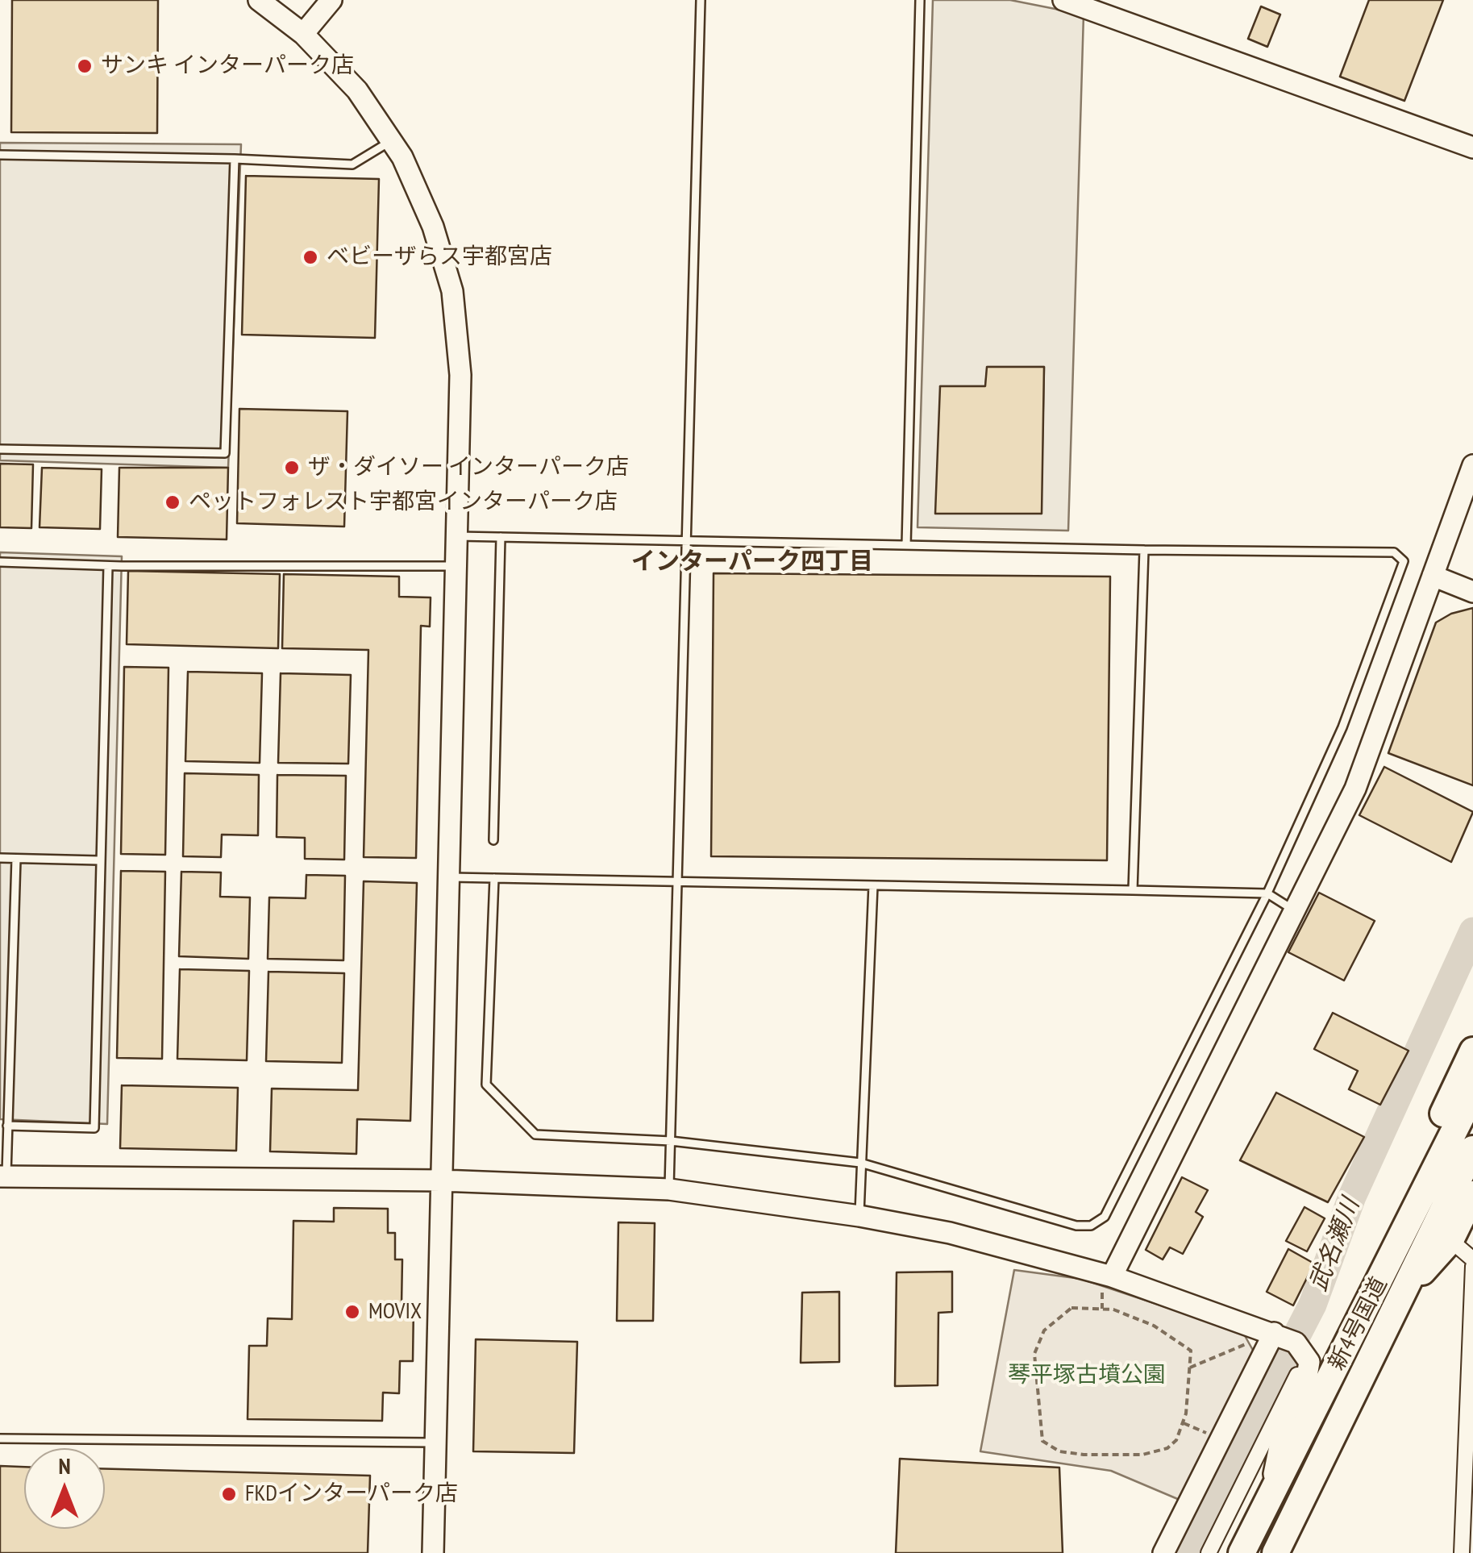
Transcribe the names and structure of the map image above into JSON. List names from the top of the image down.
{
  "streets": {
    "highway": ["新4号国道"]
  },
  "districts": ["インターパーク四丁目"],
  "water": ["武名瀬川"],
  "parks": ["琴平塚古墳公園"],
  "places": [
    "サンキ インターパーク店",
    "ベビーザらス宇都宮店",
    "ザ・ダイソー インターパーク店",
    "ペットフォレスト宇都宮インターパーク店",
    "MOVIX",
    "FKDインターパーク店"
  ],
  "north": "top"
}
